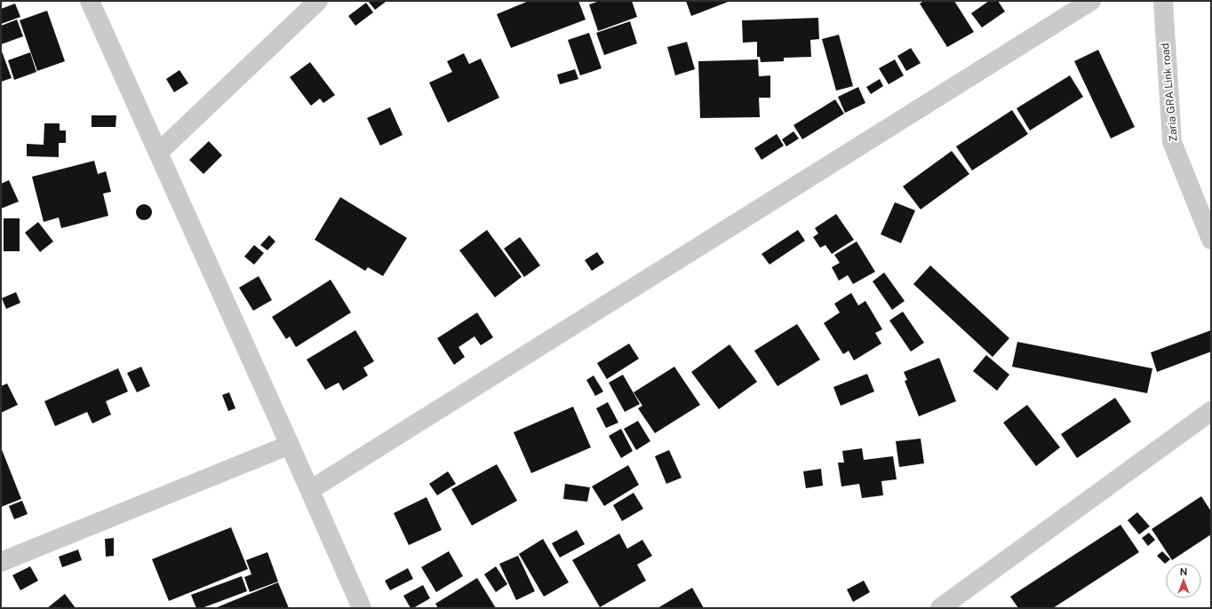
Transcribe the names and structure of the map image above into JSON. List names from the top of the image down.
{
  "streets": {
    "street": ["Zaria GRA Link road"]
  },
  "north": "top"
}
